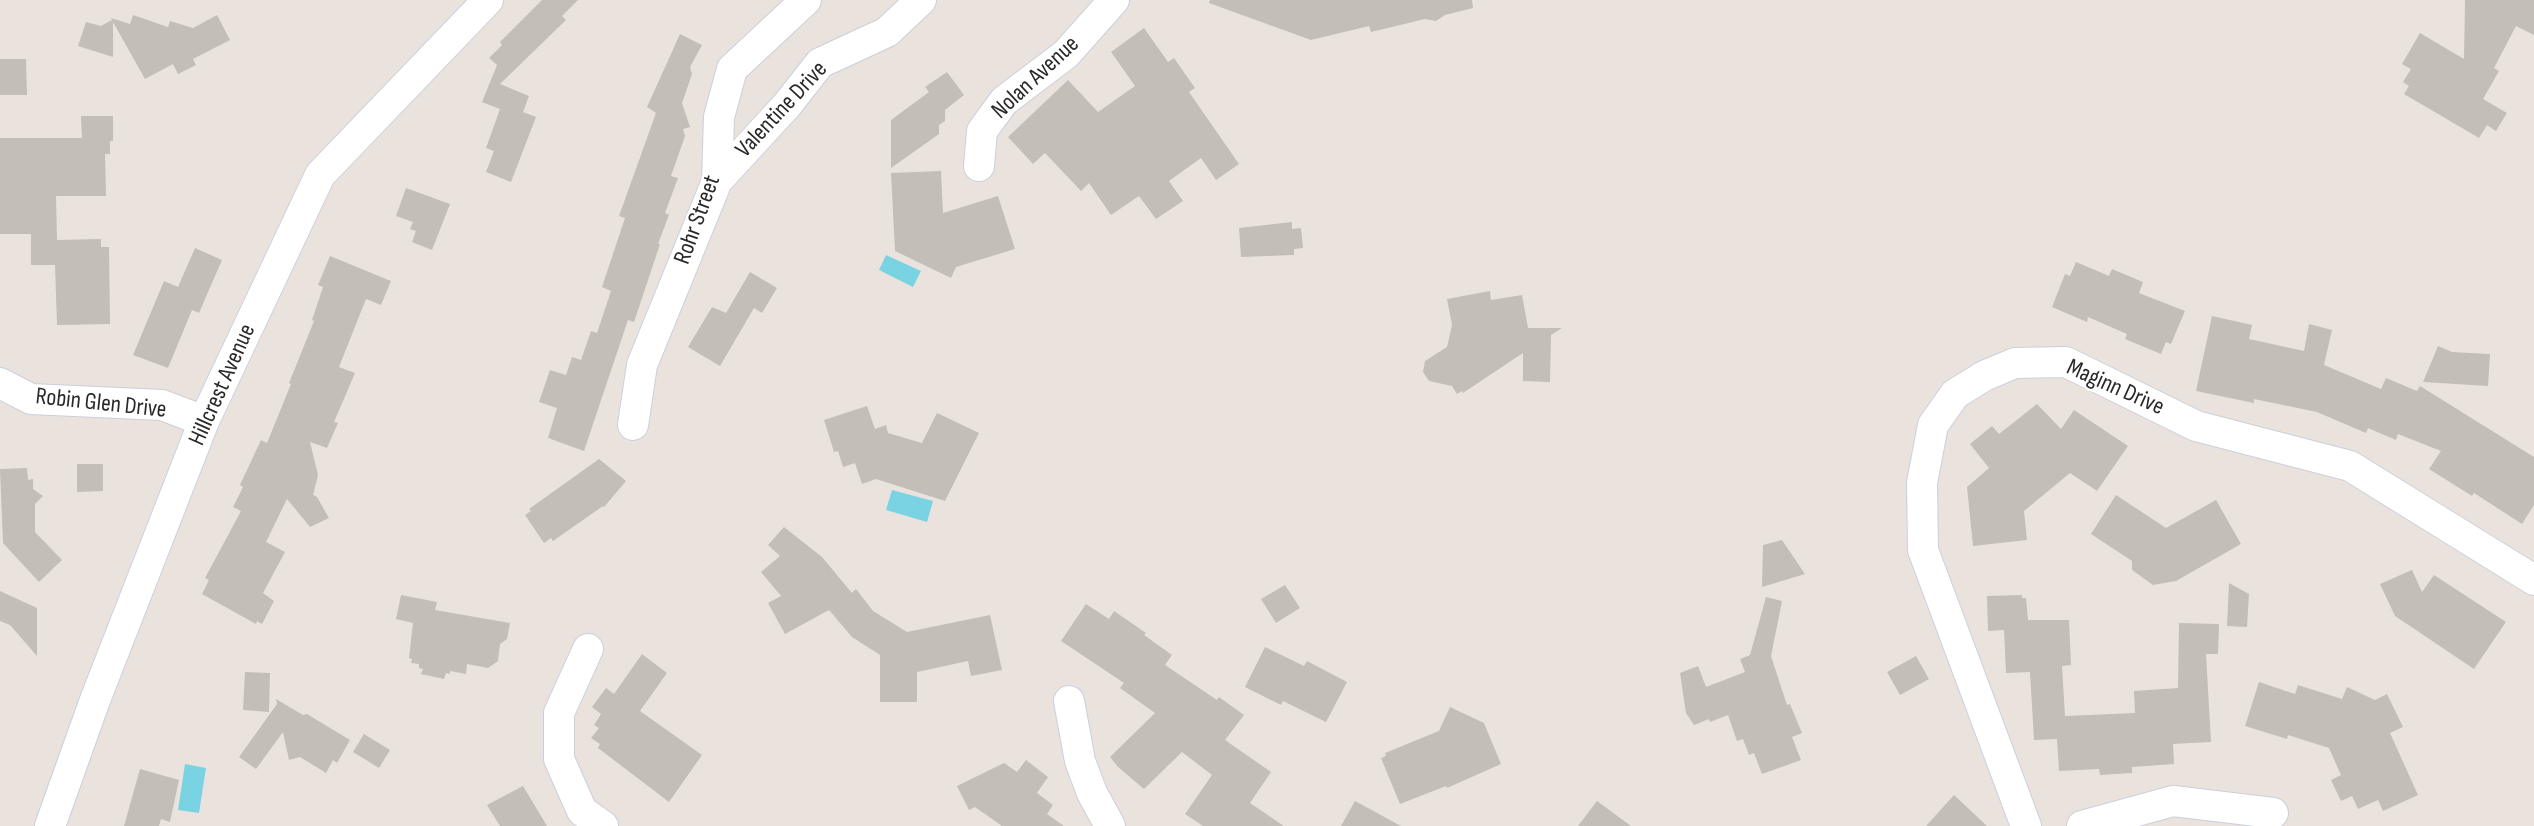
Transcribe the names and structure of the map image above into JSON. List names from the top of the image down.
{
  "streets": {
    "street": [
      "Nolan Avenue",
      "Valentine Drive",
      "Rohr Street",
      "Hillcrest Avenue",
      "Maginn Drive",
      "Robin Glen Drive"
    ]
  },
  "crossings": [
    ["Valentine Drive", "Rohr Street"],
    ["Hillcrest Avenue", "Robin Glen Drive"]
  ]
}
